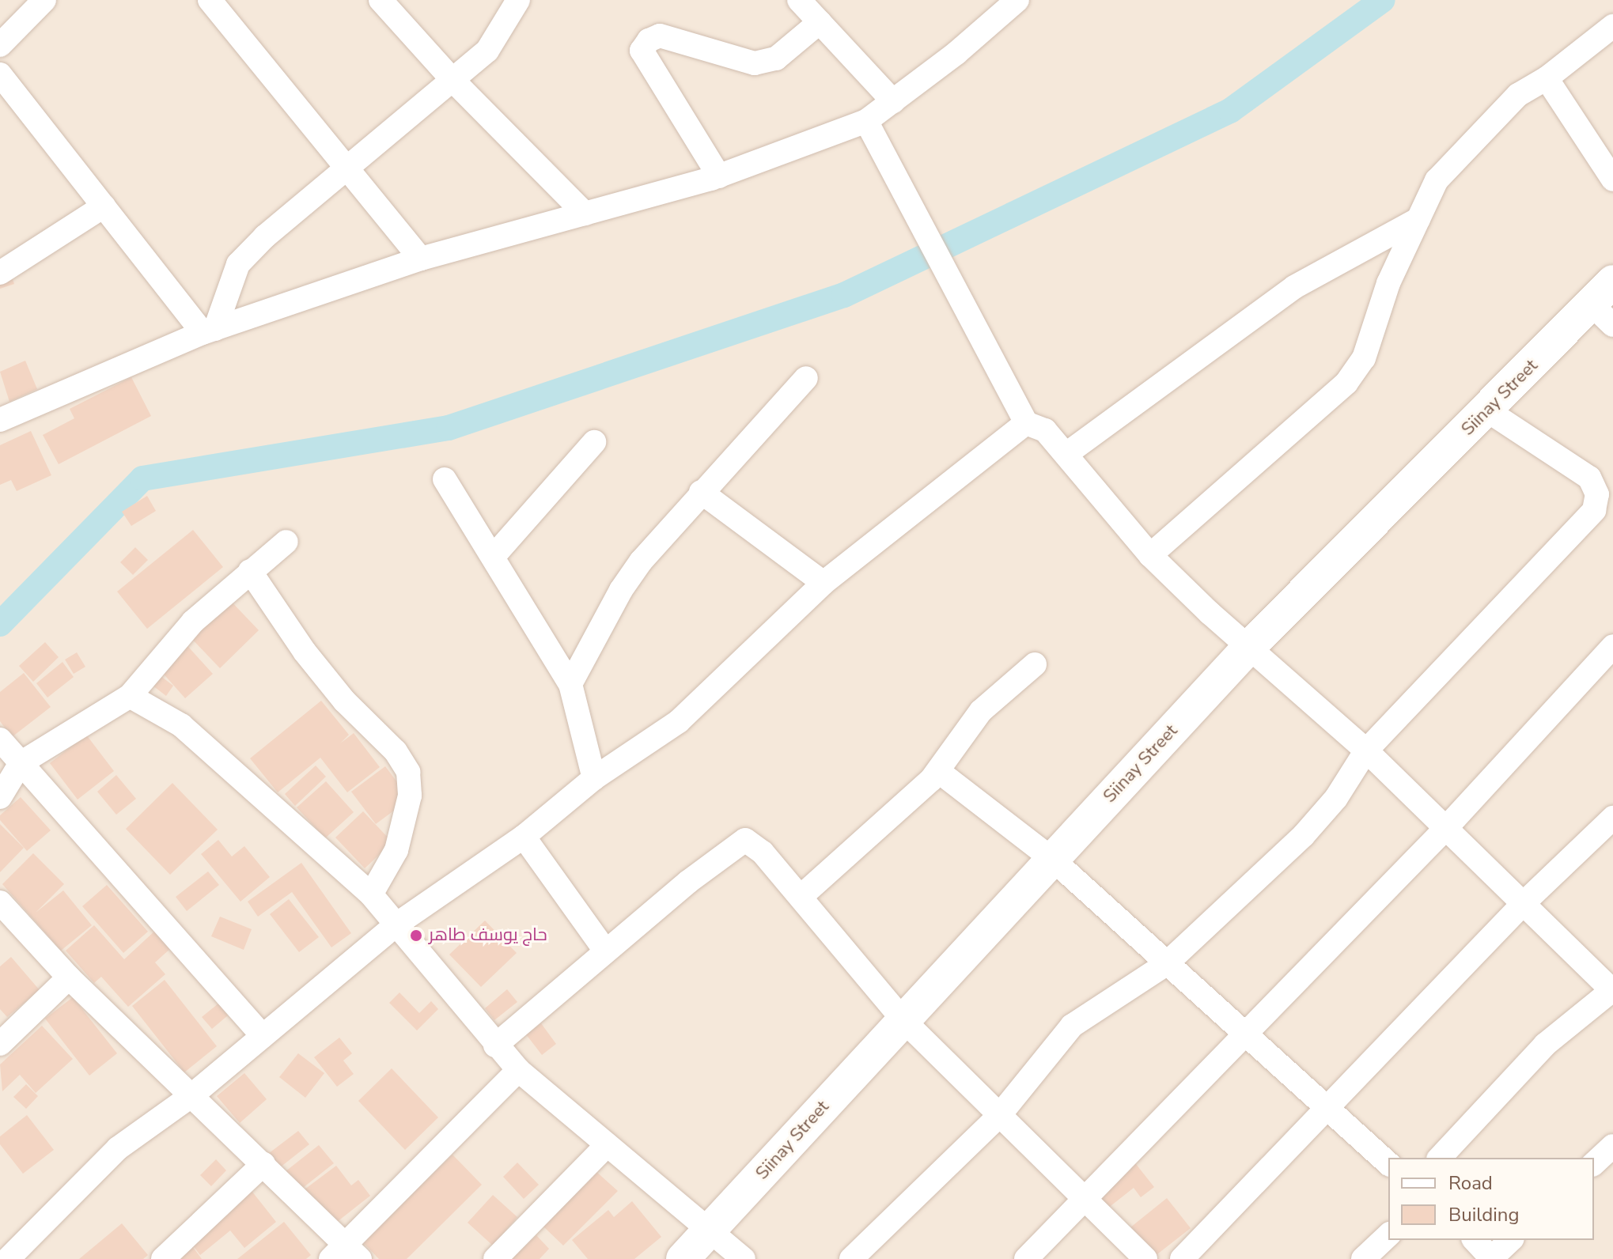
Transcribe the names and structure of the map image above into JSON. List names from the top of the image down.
{
  "streets": {
    "street": ["Siinay Street"]
  },
  "places": ["حاج يوسف طاهر"],
  "legend": ["Road", "Building"]
}
